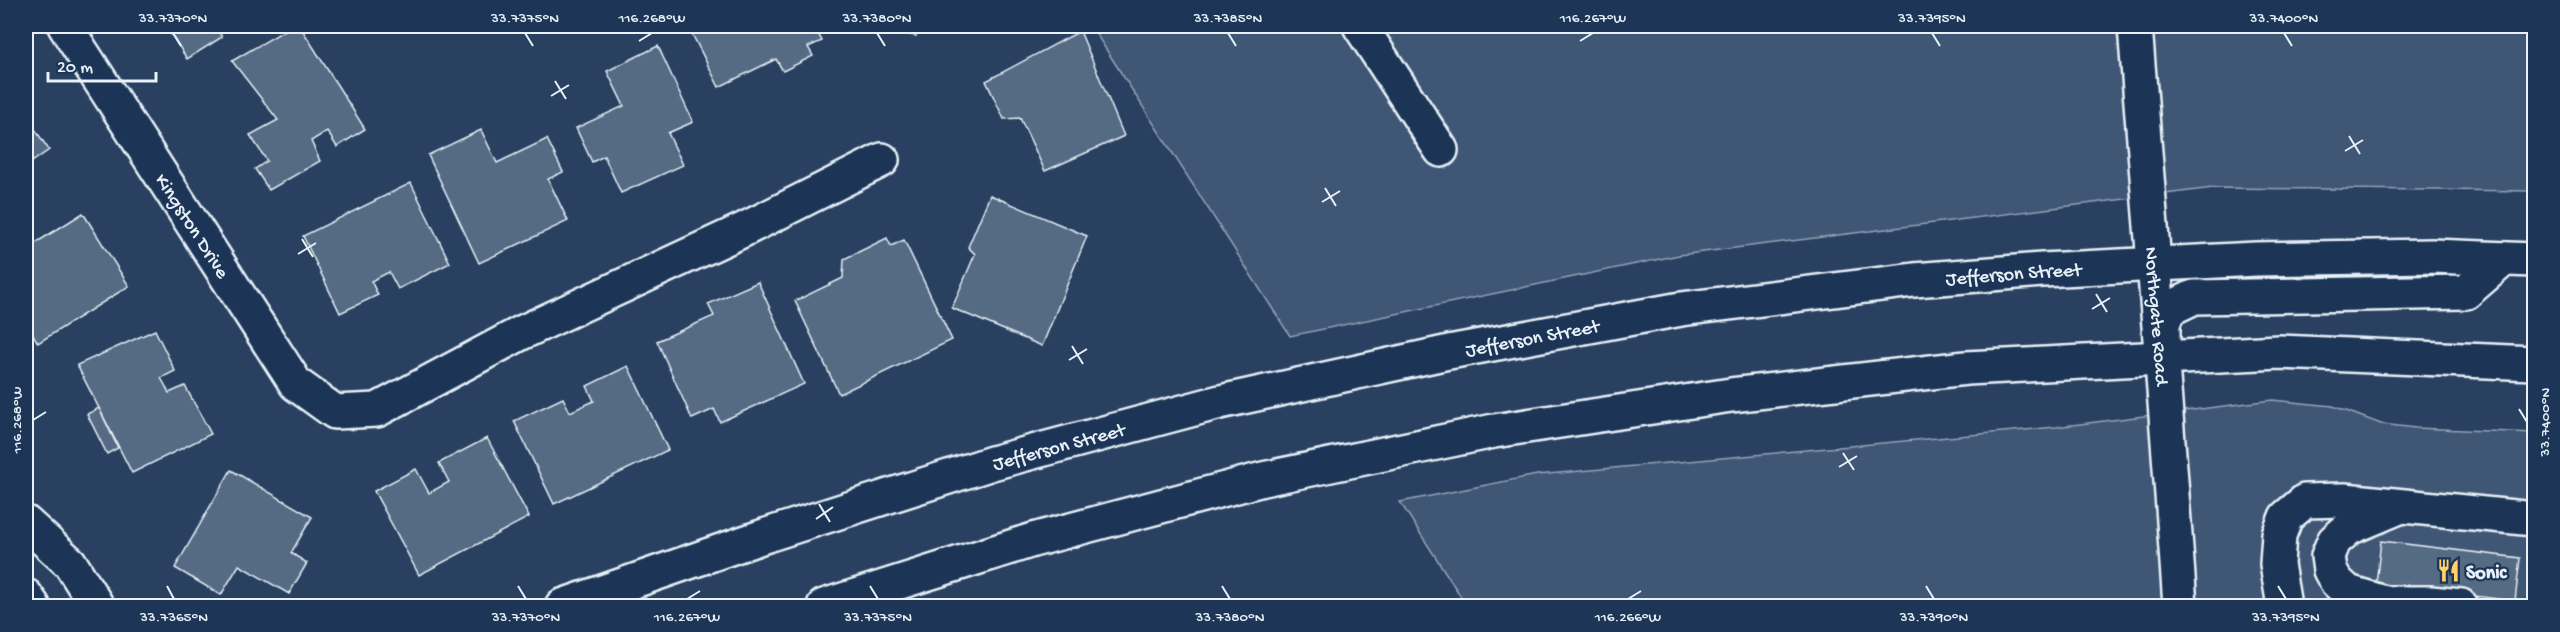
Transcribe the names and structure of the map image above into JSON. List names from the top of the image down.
{
  "streets": {
    "main road": ["Kingston Drive", "Jefferson Street", "Northgate Road"]
  },
  "crossings": [
    ["Jefferson Street", "Northgate Road"]
  ],
  "places": {
    "restaurant": ["Sonic"]
  },
  "scale_bar": "20 m",
  "coordinates": [
    "33.7370°N",
    "33.7375°N",
    "116.268°W",
    "33.7380°N",
    "33.7385°N",
    "116.267°W",
    "33.7395°N",
    "33.7400°N",
    "33.7365°N",
    "116.266°W",
    "33.7390°N"
  ]
}
